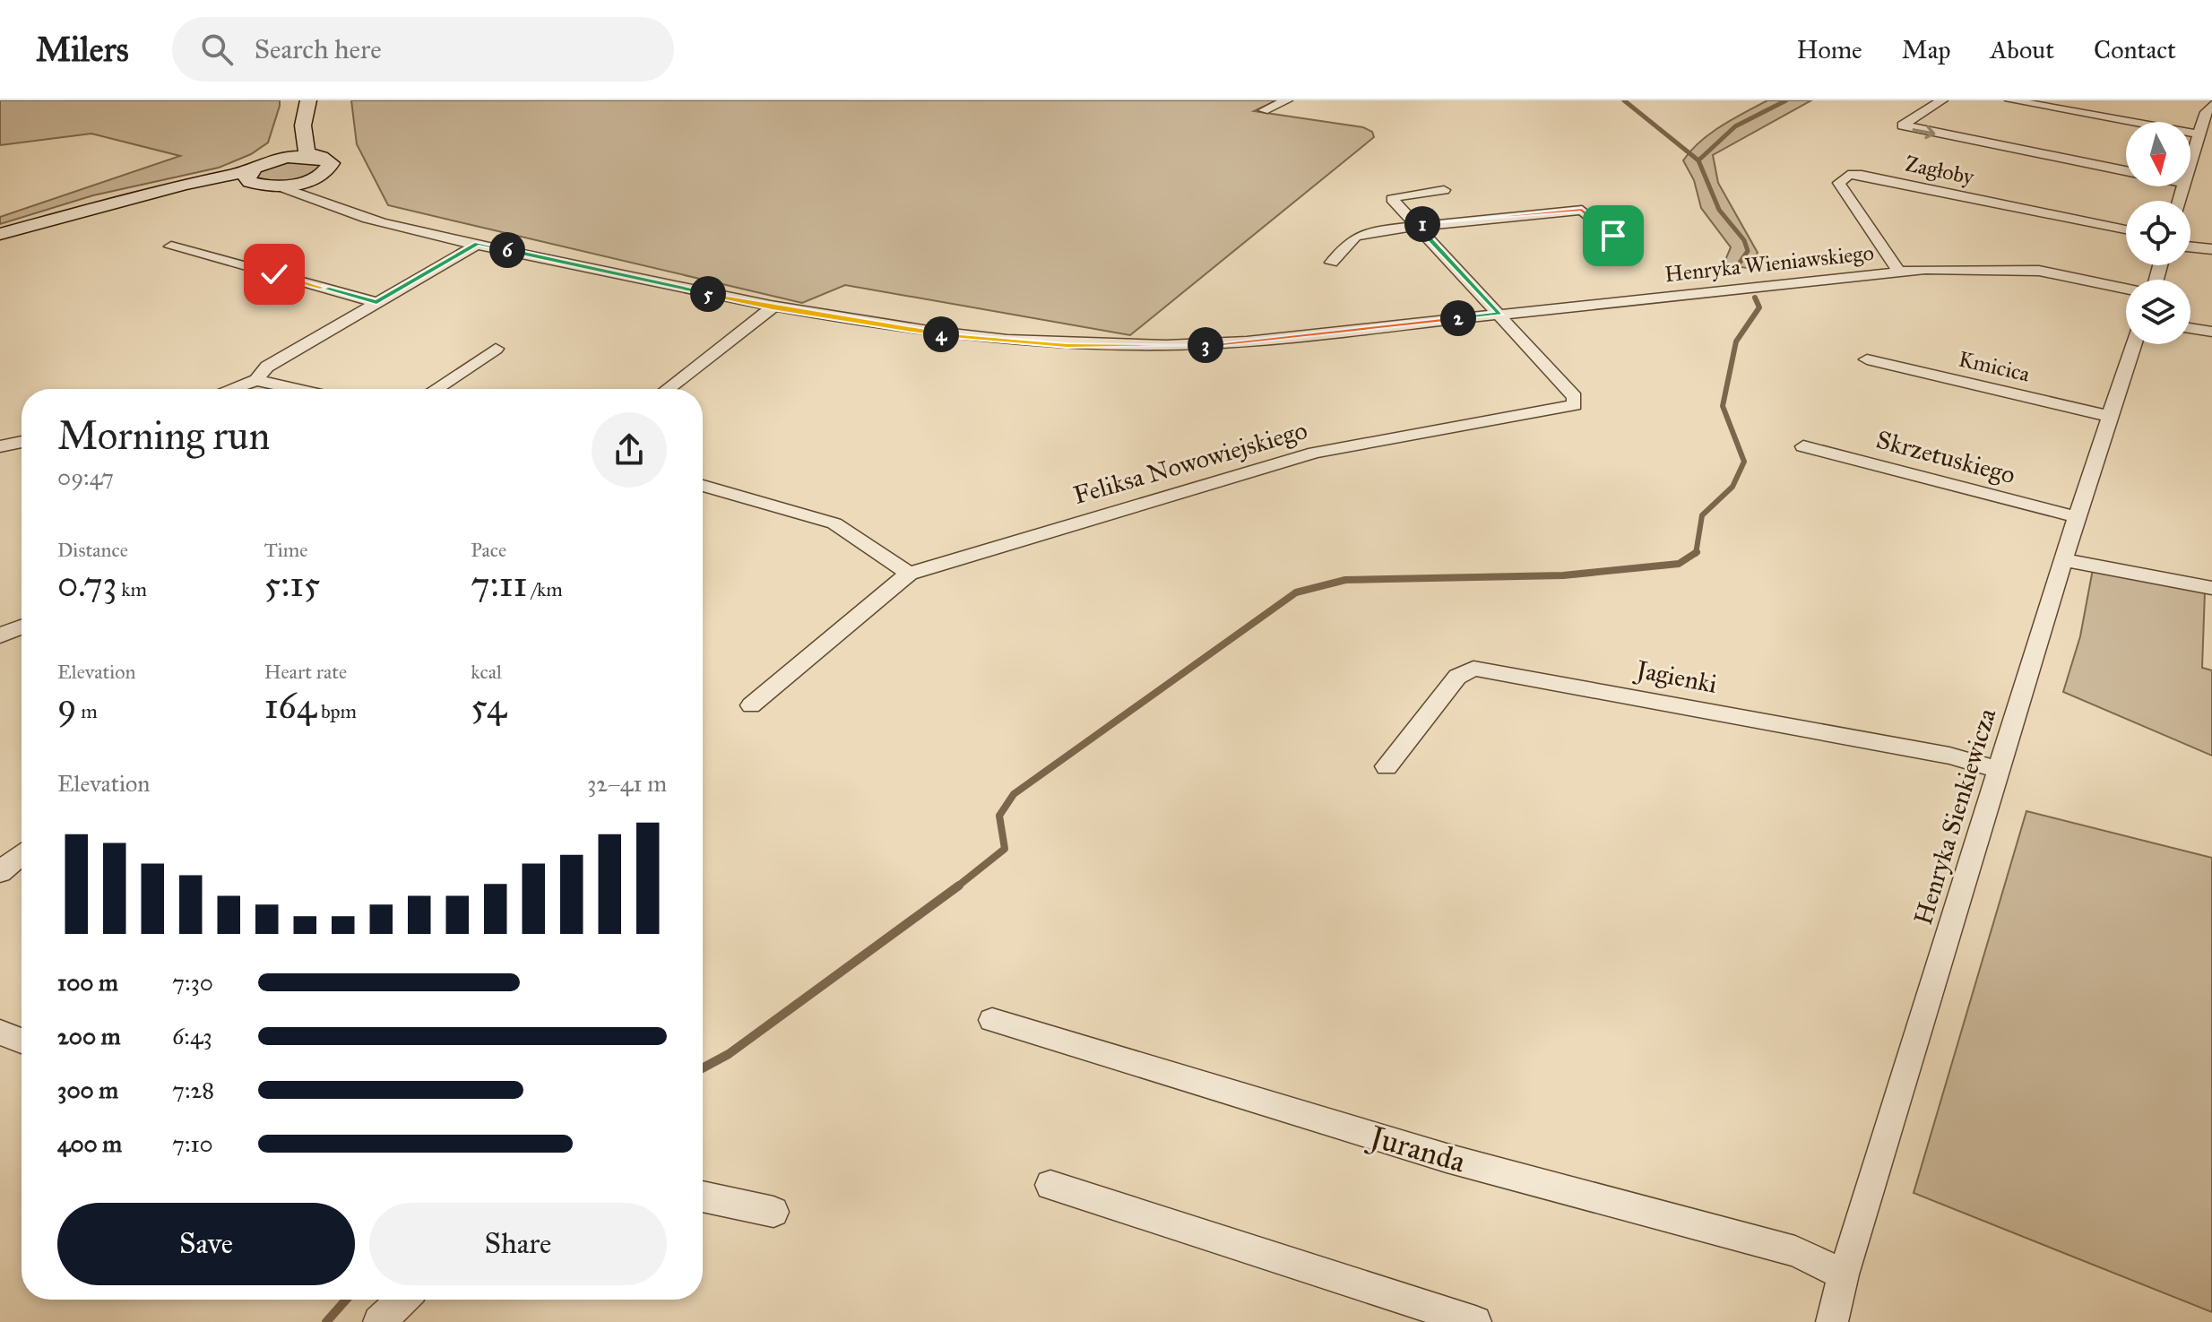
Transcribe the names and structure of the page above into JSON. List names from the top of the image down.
{
  "streets": {
    "street": [
      "Zagłoby",
      "Henryka Wieniawskiego",
      "Kmicica",
      "Skrzetuskiego",
      "Feliksa Nowowiejskiego",
      "Jagienki",
      "Henryka Sienkiewicza",
      "Juranda"
    ]
  },
  "crossings": [
    ["Zagłoby", "Henryka Wieniawskiego"],
    ["Henryka Wieniawskiego", "Feliksa Nowowiejskiego"],
    ["Kmicica", "Henryka Sienkiewicza"],
    ["Skrzetuskiego", "Henryka Sienkiewicza"],
    ["Jagienki", "Henryka Sienkiewicza"],
    ["Henryka Sienkiewicza", "Juranda"]
  ],
  "north": "bottom",
  "page": {
    "header": "Milers",
    "search": "Search here",
    "nav": [
      "Home",
      "Map",
      "About",
      "Contact"
    ],
    "pins": [
      "1",
      "6",
      "5",
      "2",
      "4",
      "3"
    ],
    "heading": ["Morning run", "09:47"],
    "stats": [
      ["Distance", "0.73 km"],
      ["Time", "5:15"],
      ["Pace", "7:11 /km"],
      ["Elevation", "9 m"],
      ["Heart rate", "164 bpm"],
      ["kcal", "54"]
    ],
    "chart": ["Elevation", "32–41 m"],
    "list": [
      {
        "name": "100 m",
        "note": "7:30"
      },
      {
        "name": "200 m",
        "note": "6:43"
      },
      {
        "name": "300 m",
        "note": "7:28"
      },
      {
        "name": "400 m",
        "note": "7:10"
      }
    ],
    "buttons": ["Save", "Share"]
  }
}
